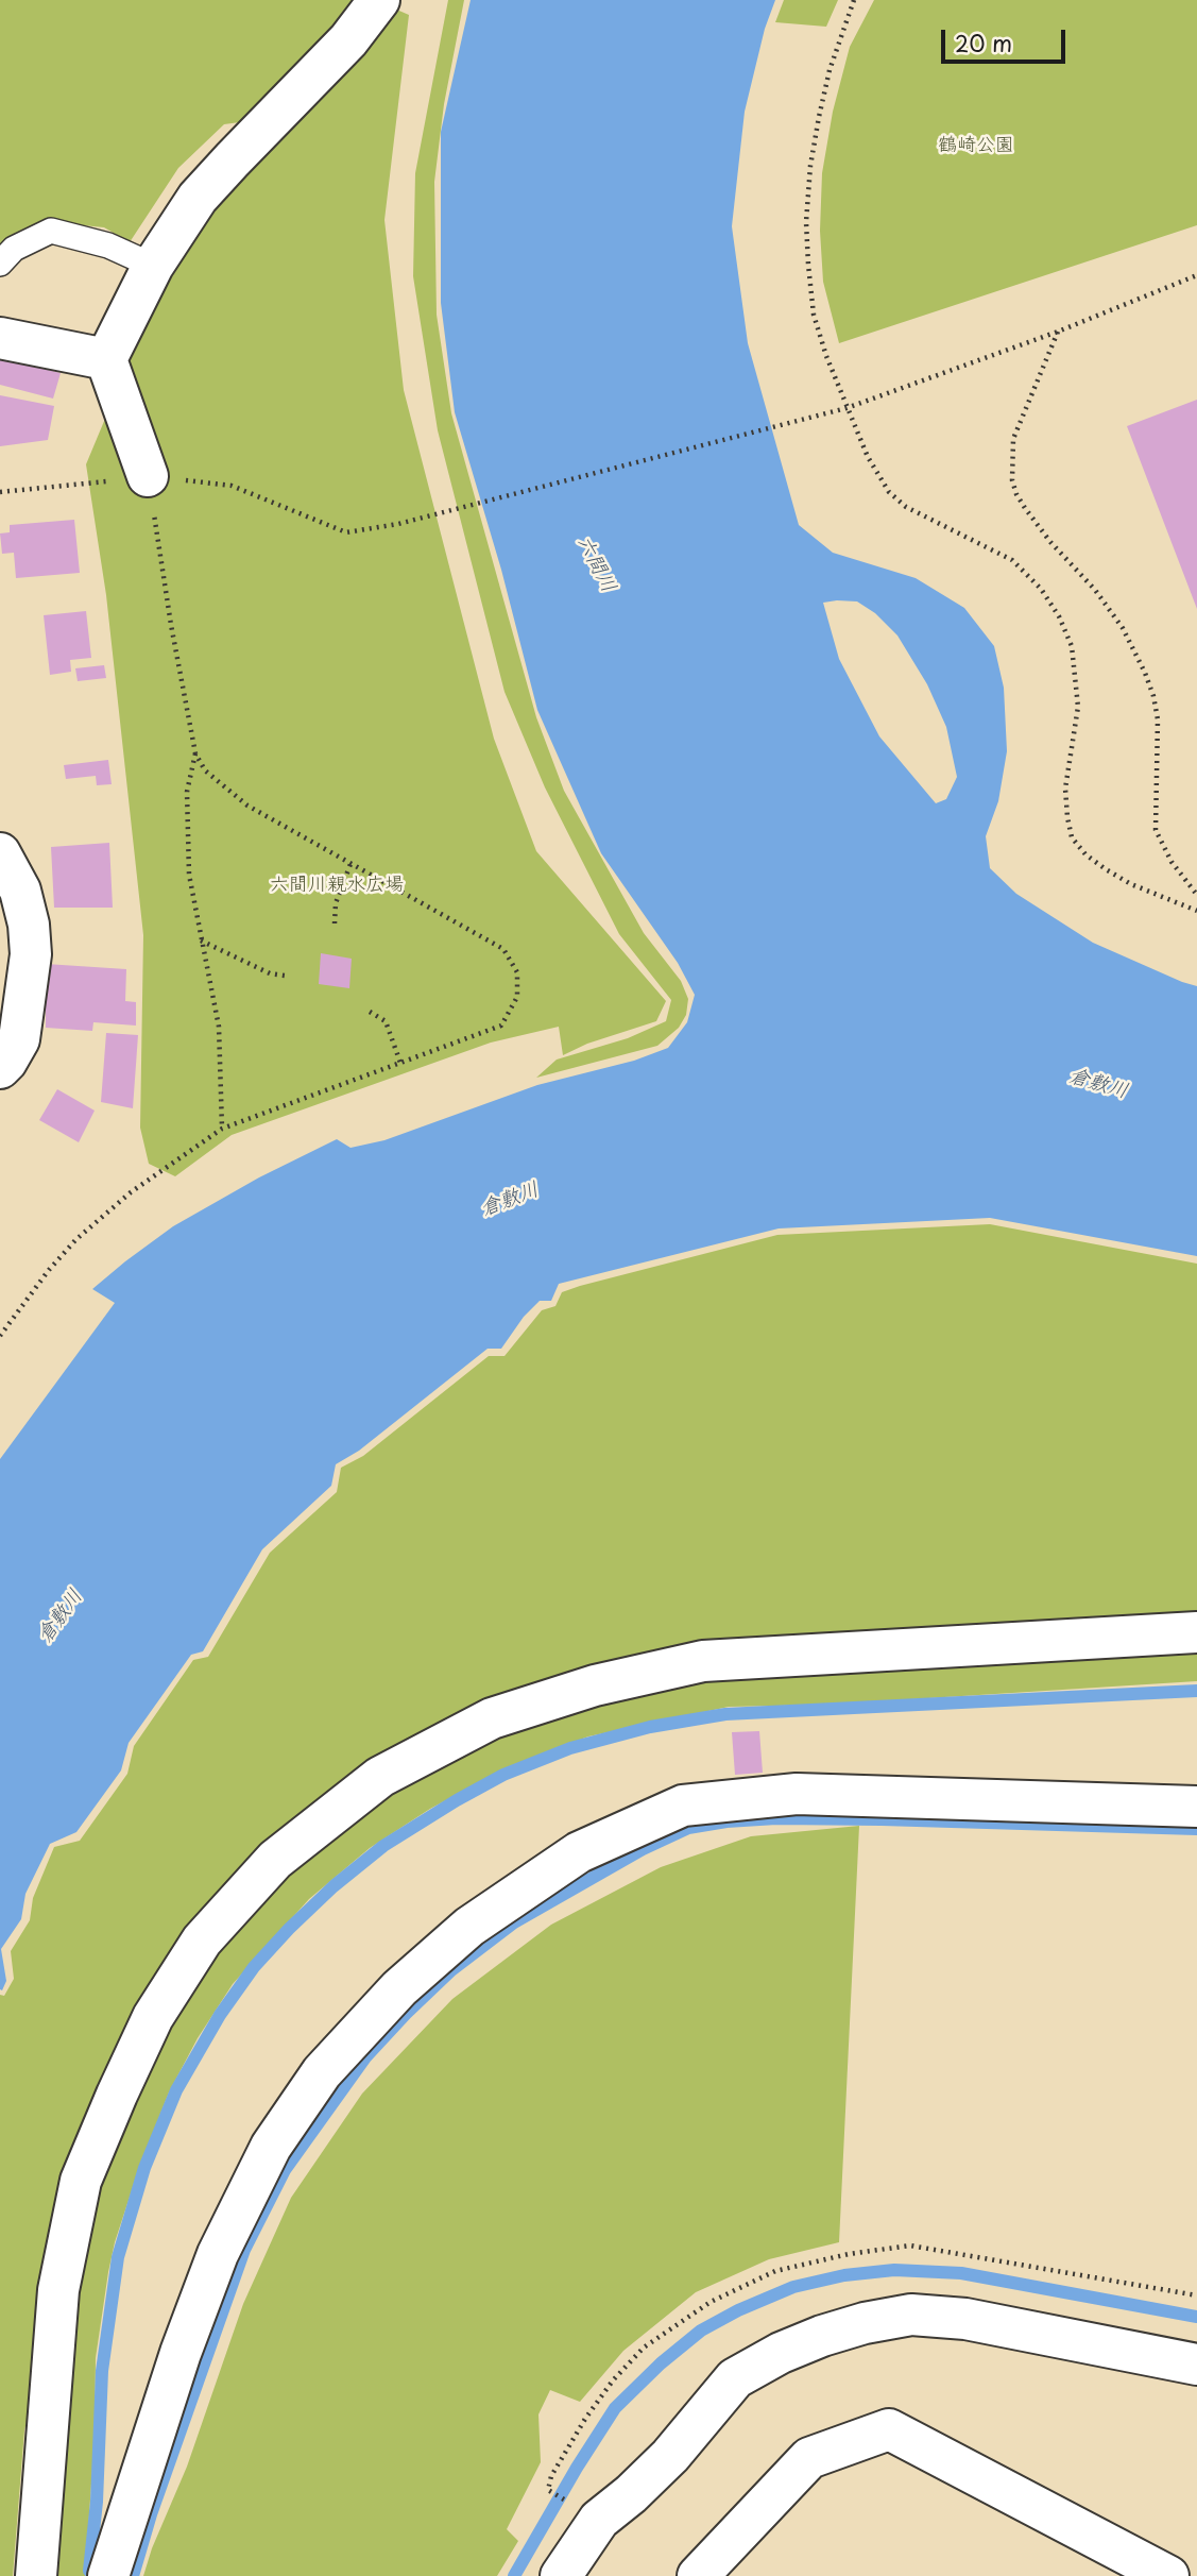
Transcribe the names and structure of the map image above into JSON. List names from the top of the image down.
{
  "water": ["六間川", "倉敷川"],
  "parks": ["鶴崎公園", "六間川親水広場"],
  "scale_bar": "20 m"
}
